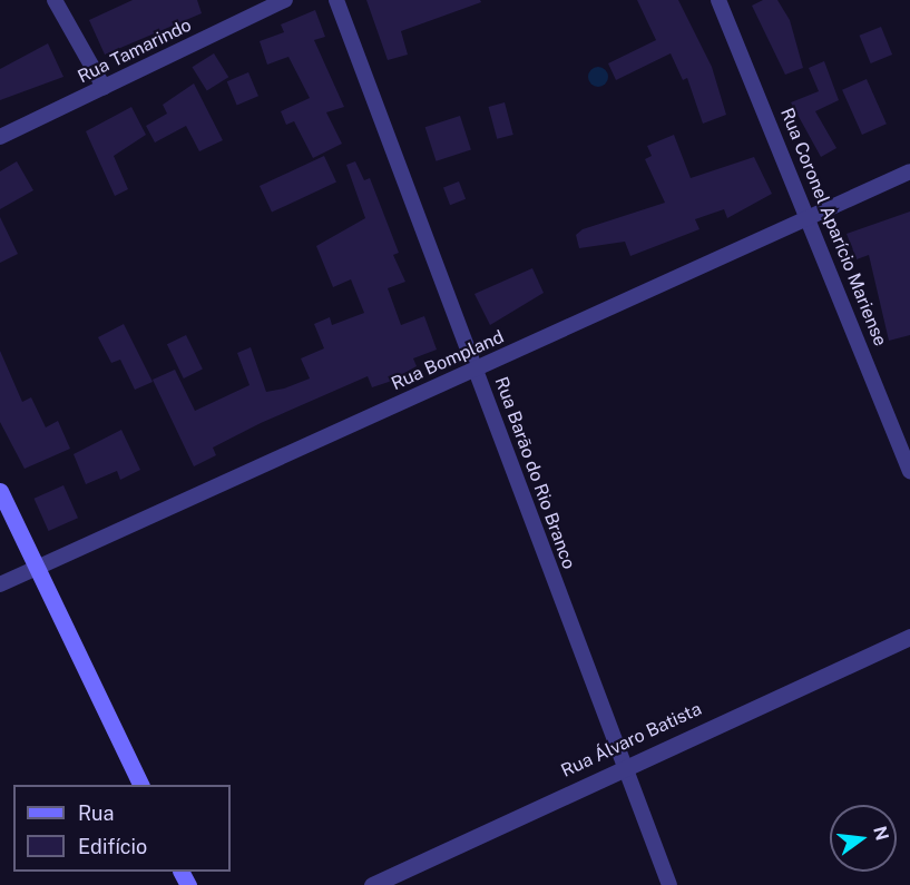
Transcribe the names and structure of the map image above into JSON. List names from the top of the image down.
{
  "streets": {
    "street": [
      "Rua Tamarindo",
      "Rua Coronel Aparício Mariense",
      "Rua Bompland",
      "Rua Barão do Rio Branco",
      "Rua Álvaro Batista"
    ]
  },
  "crossings": [
    ["Rua Coronel Aparício Mariense", "Rua Bompland"],
    ["Rua Bompland", "Rua Barão do Rio Branco"],
    ["Rua Barão do Rio Branco", "Rua Álvaro Batista"]
  ],
  "legend": ["Rua", "Edifício"],
  "north": "right"
}
